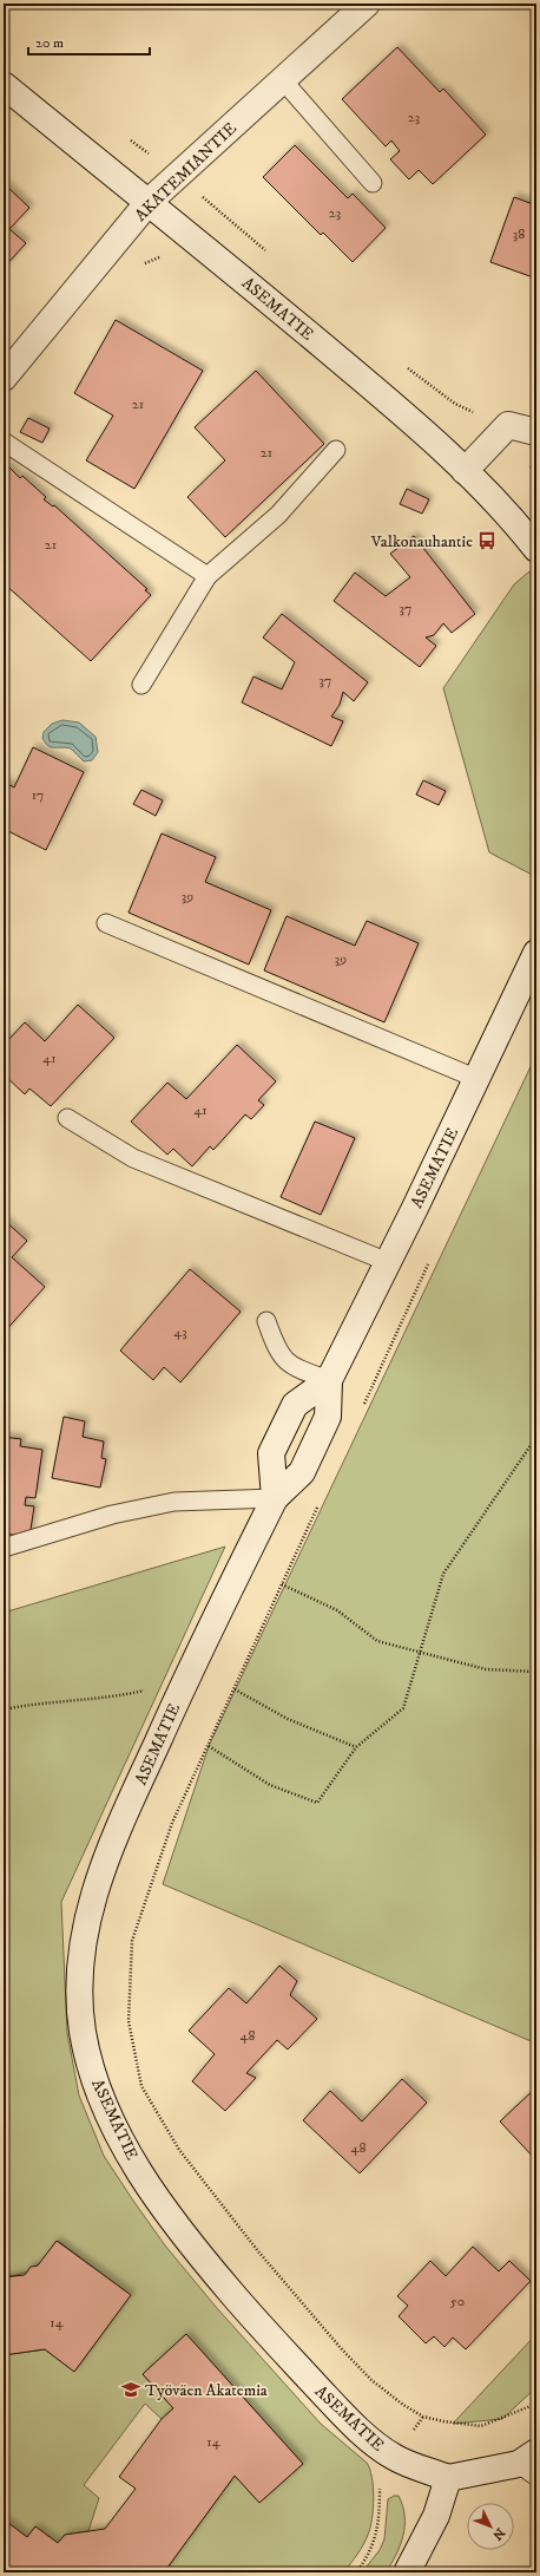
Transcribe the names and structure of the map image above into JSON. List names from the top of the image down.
{
  "streets": {
    "street": ["AKATEMIANTIE", "ASEMATIE"]
  },
  "crossings": [
    ["AKATEMIANTIE", "ASEMATIE"]
  ],
  "places": {
    "bus stop": ["Valkonauhantie"],
    "school or university": ["Työväen Akatemia"]
  },
  "house_numbers": [
    "23",
    "23",
    "38",
    "21",
    "21",
    "21",
    "37",
    "37",
    "17",
    "39",
    "39",
    "41",
    "41",
    "43",
    "48",
    "48",
    "50",
    "14",
    "14"
  ],
  "scale_bar": "20 m",
  "north": "bottom right"
}
